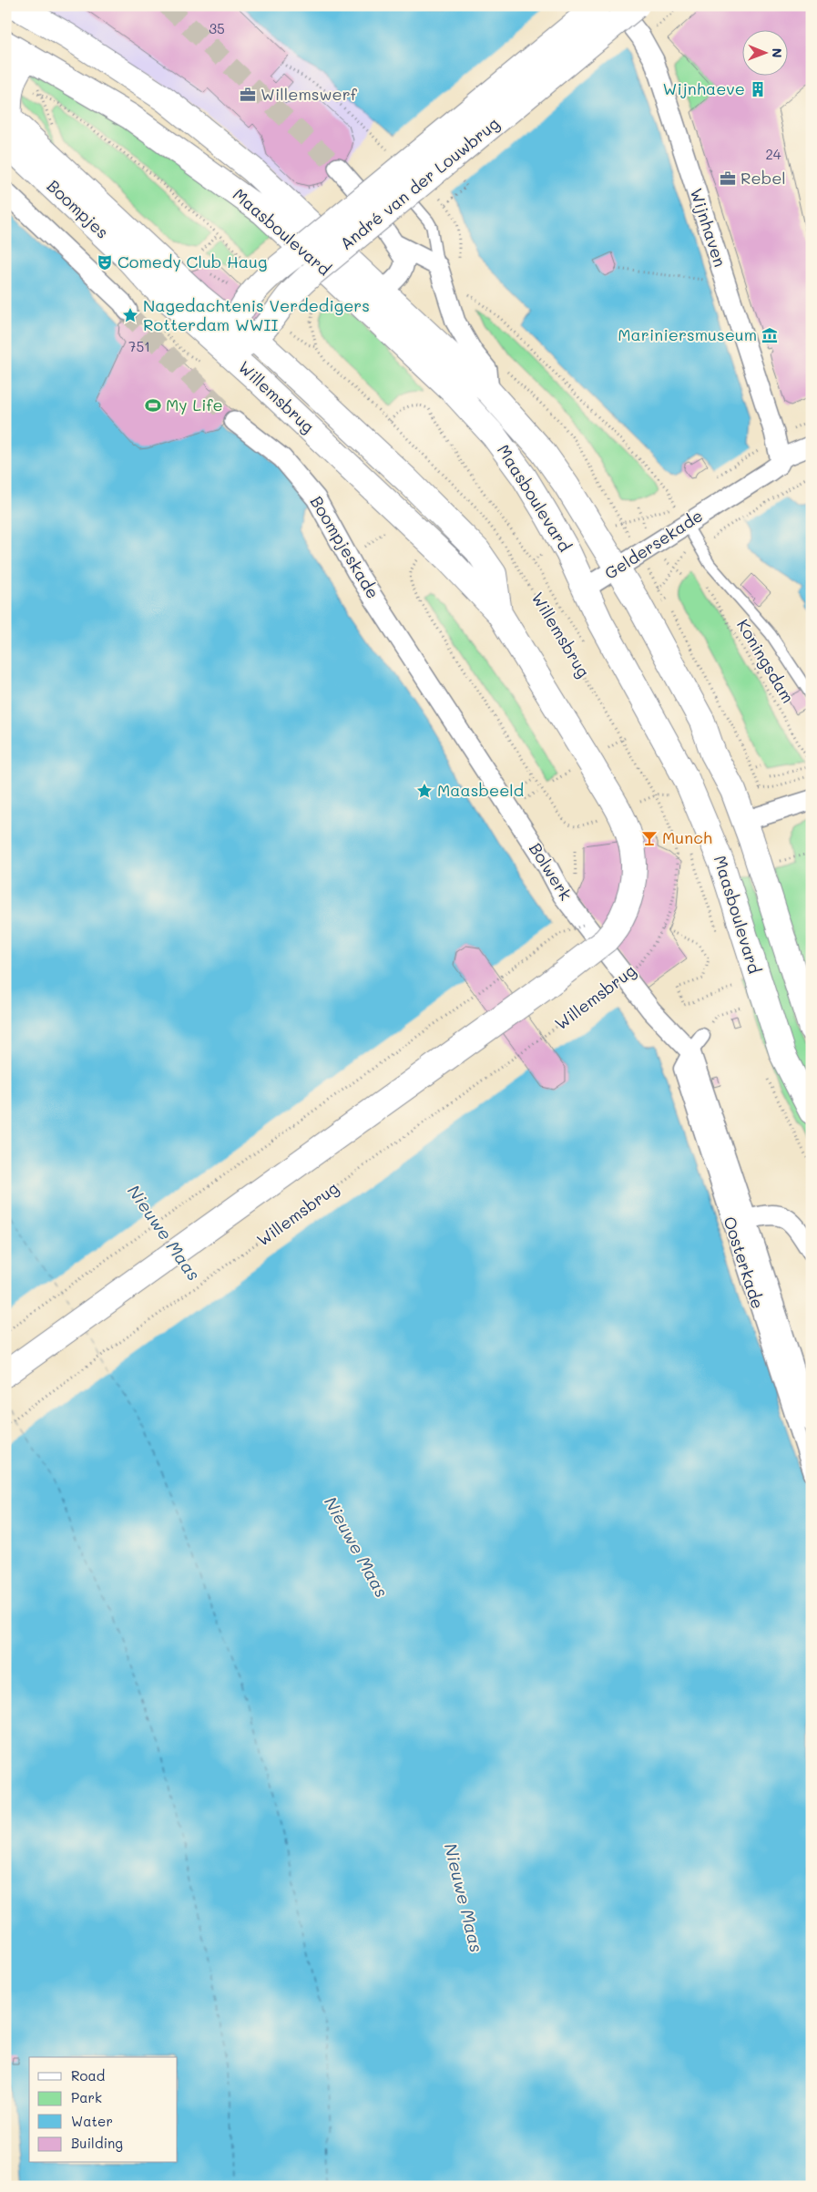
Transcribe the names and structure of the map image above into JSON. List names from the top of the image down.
{
  "streets": {
    "main road": [
      "André van der Louwbrug",
      "Boompjes",
      "Maasboulevard",
      "Willemsbrug"
    ],
    "street": [
      "Wijnhaven",
      "Geldersekade",
      "Boompjeskade",
      "Bolwerk",
      "Oosterkade"
    ],
    "path": ["Koningsdam"]
  },
  "crossings": [
    ["André van der Louwbrug", "Boompjes"],
    ["André van der Louwbrug", "Willemsbrug"],
    ["Boompjes", "Willemsbrug"],
    ["Wijnhaven", "Geldersekade"],
    ["Maasboulevard", "Willemsbrug"],
    ["Maasboulevard", "Geldersekade"],
    ["Boompjeskade", "Bolwerk"],
    ["Bolwerk", "Oosterkade"]
  ],
  "water": ["Nieuwe Maas"],
  "places": {
    "building": ["Wijnhaeve"],
    "office": ["Willemswerf", "Rebel"],
    "theatre": ["Comedy Club Haug"],
    "place": ["Nagedachtenis Verdedigers Rotterdam WWII", "Maasbeeld"],
    "museum": ["Mariniersmuseum"],
    "sports": ["My Life"],
    "bar": ["Munch"]
  },
  "house_numbers": ["35", "24", "751"],
  "legend": [
    "Road",
    "Park",
    "Water",
    "Building"
  ],
  "north": "right"
}
